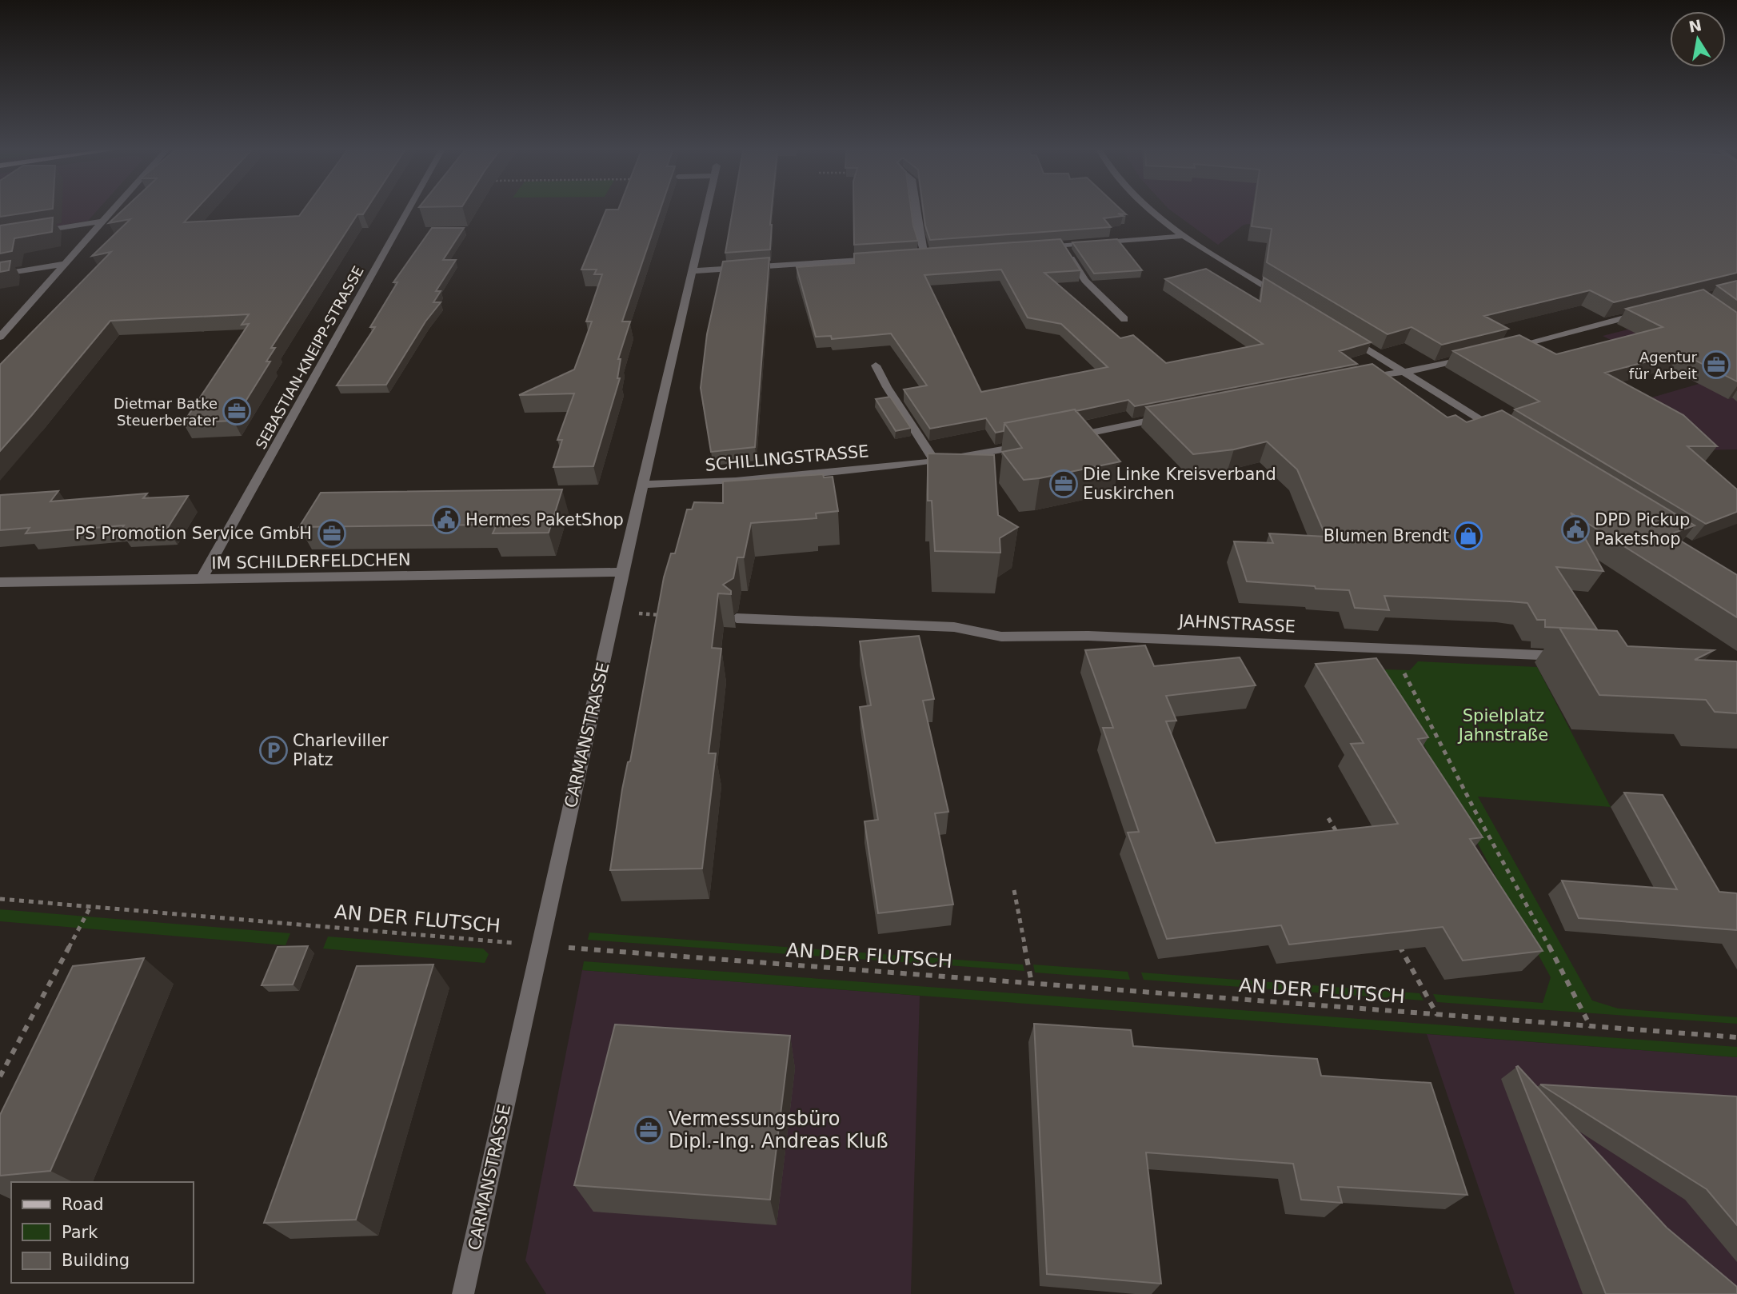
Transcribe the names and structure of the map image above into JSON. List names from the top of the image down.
{
  "streets": {
    "street": [
      "SEBASTIAN-KNEIPP-STRASSE",
      "SCHILLINGSTRASSE",
      "IM SCHILDERFELDCHEN",
      "JAHNSTRASSE",
      "CARMANSTRASSE"
    ],
    "path": ["AN DER FLUTSCH"]
  },
  "crossings": [
    ["SEBASTIAN-KNEIPP-STRASSE", "IM SCHILDERFELDCHEN"],
    ["SCHILLINGSTRASSE", "CARMANSTRASSE"],
    ["IM SCHILDERFELDCHEN", "CARMANSTRASSE"],
    ["CARMANSTRASSE", "AN DER FLUTSCH"]
  ],
  "parks": ["Spielplatz Jahnstraße"],
  "places": {
    "office": [
      "Agentur für Arbeit",
      "Dietmar Batke Steuerberater",
      "Die Linke Kreisverband Euskirchen",
      "PS Promotion Service GmbH",
      "Vermessungsbüro Dipl.-Ing. Andreas Kluß"
    ],
    "public building": ["Hermes PaketShop", "DPD Pickup Paketshop"],
    "shop": ["Blumen Brendt"],
    "parking": ["Charleviller Platz"]
  },
  "legend": ["Road", "Park", "Building"],
  "north": "top"
}
